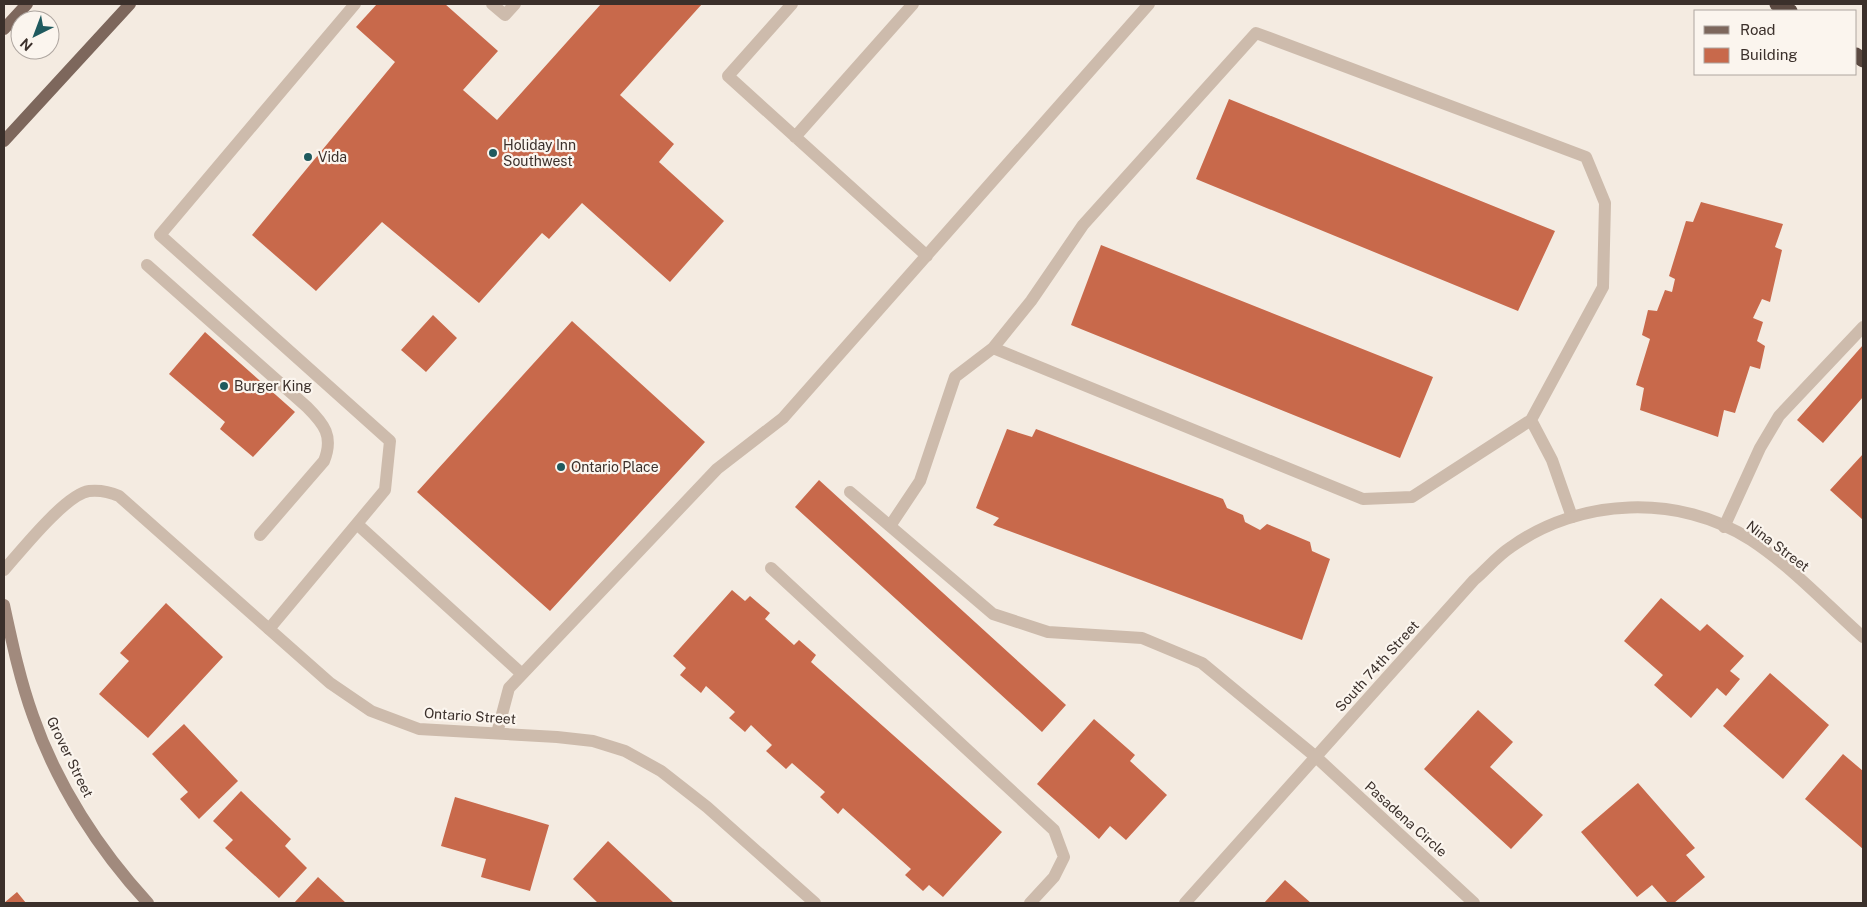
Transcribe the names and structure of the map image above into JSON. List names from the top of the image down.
{
  "streets": {
    "street": [
      "Nina Street",
      "South 74th Street",
      "Ontario Street",
      "Grover Street",
      "Pasadena Circle"
    ]
  },
  "crossings": [
    ["Nina Street", "South 74th Street"],
    ["South 74th Street", "Pasadena Circle"]
  ],
  "places": [
    "Holiday Inn Southwest",
    "Vida",
    "Burger King",
    "Ontario Place"
  ],
  "legend": ["Road", "Building"],
  "north": "bottom left"
}
